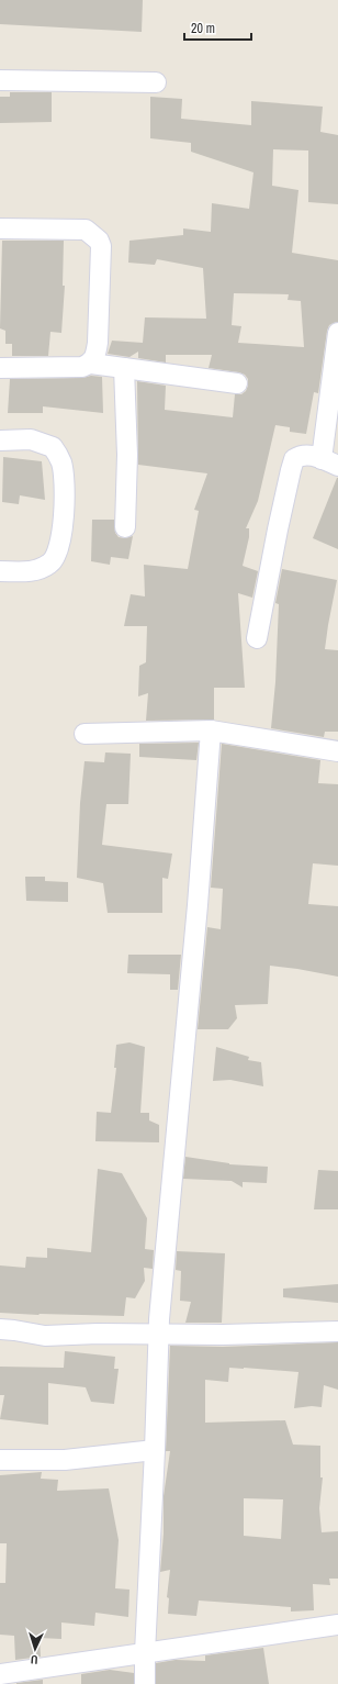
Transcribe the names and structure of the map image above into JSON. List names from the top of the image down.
{
  "scale_bar": "20 m",
  "north": "bottom"
}
